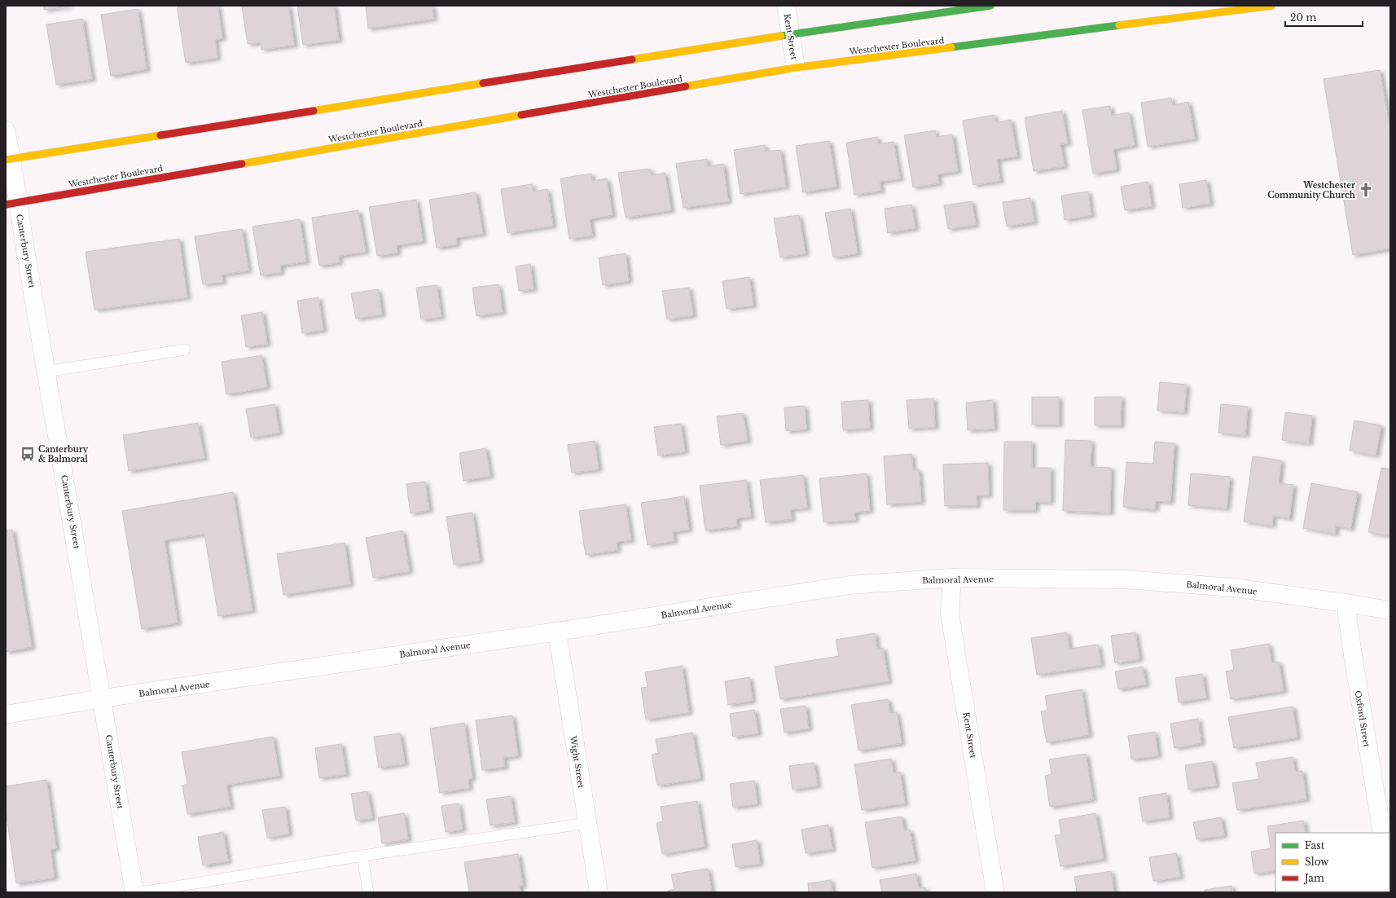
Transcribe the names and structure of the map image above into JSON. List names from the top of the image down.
{
  "streets": {
    "street": [
      "Kent Street",
      "Westchester Boulevard",
      "Canterbury Street",
      "Balmoral Avenue",
      "Oxford Street",
      "Wight Street"
    ]
  },
  "crossings": [
    ["Kent Street", "Westchester Boulevard"],
    ["Kent Street", "Balmoral Avenue"],
    ["Westchester Boulevard", "Canterbury Street"],
    ["Canterbury Street", "Balmoral Avenue"],
    ["Balmoral Avenue", "Oxford Street"],
    ["Balmoral Avenue", "Wight Street"]
  ],
  "places": {
    "church": ["Westchester Community Church"],
    "bus stop": ["Canterbury & Balmoral"]
  },
  "legend": ["Fast", "Slow", "Jam"],
  "scale_bar": "20 m"
}
